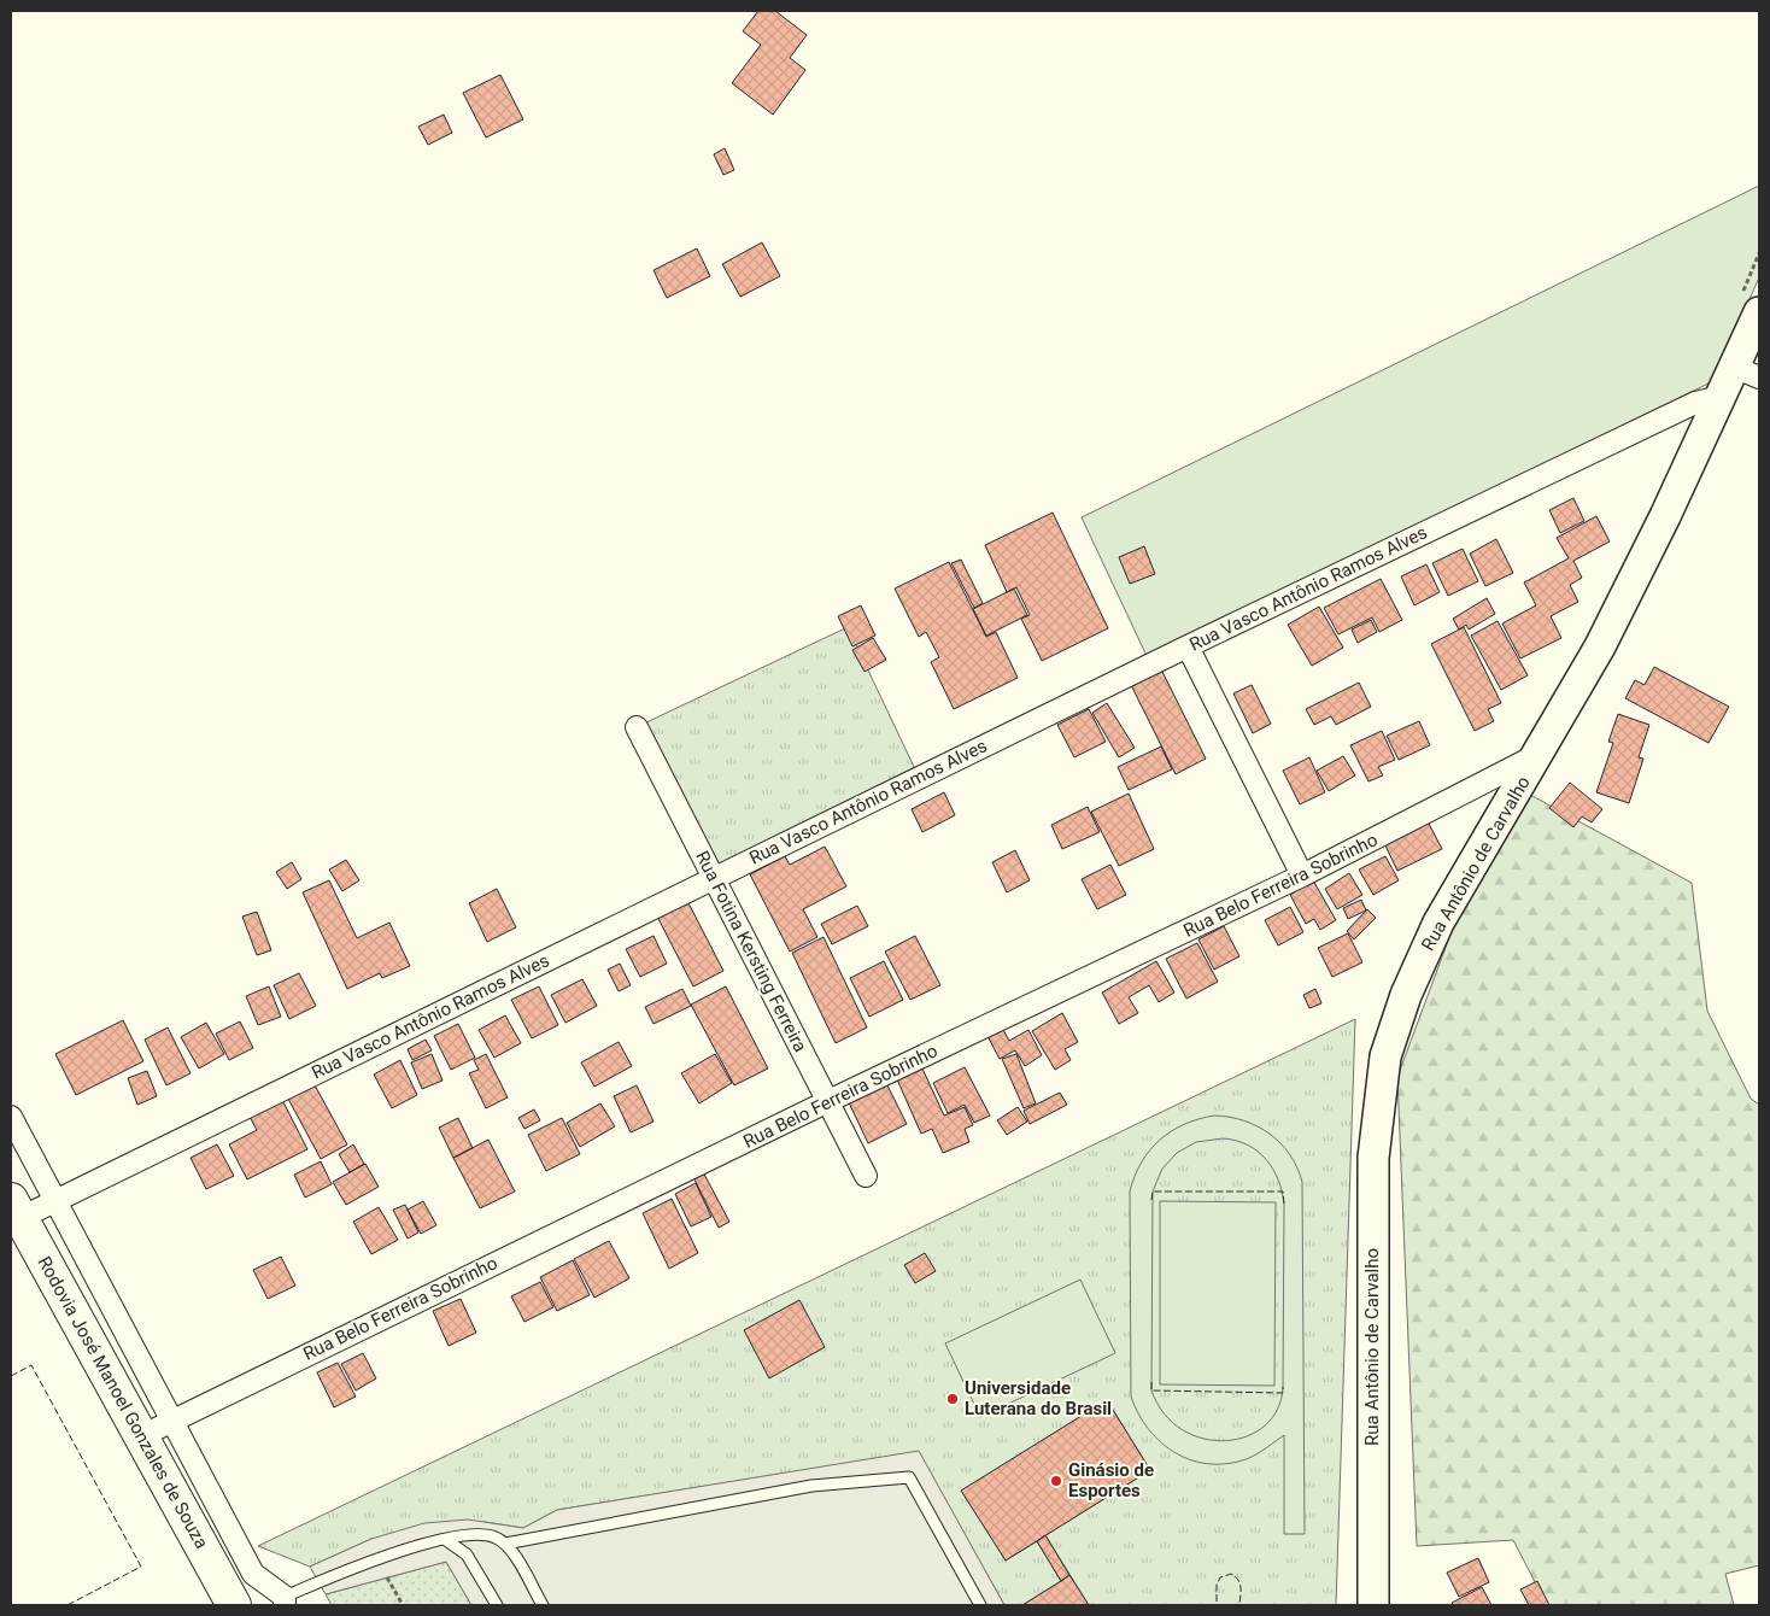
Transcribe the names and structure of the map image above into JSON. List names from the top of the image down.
{
  "streets": {
    "main road": ["Rua Antônio de Carvalho", "Rodovia José Manoel Gonzales de Souza"],
    "street": ["Rua Vasco Antônio Ramos Alves", "Rua Belo Ferreira Sobrinho", "Rua Fotina Kersting Ferreira"]
  },
  "crossings": [
    ["Rua Vasco Antônio Ramos Alves", "Rua Antônio de Carvalho"],
    ["Rua Vasco Antônio Ramos Alves", "Rua Fotina Kersting Ferreira"],
    ["Rua Vasco Antônio Ramos Alves", "Rodovia José Manoel Gonzales de Souza"],
    ["Rua Antônio de Carvalho", "Rua Belo Ferreira Sobrinho"],
    ["Rua Belo Ferreira Sobrinho", "Rua Fotina Kersting Ferreira"],
    ["Rua Belo Ferreira Sobrinho", "Rodovia José Manoel Gonzales de Souza"]
  ],
  "places": ["Universidade Luterana do Brasil", "Ginásio de Esportes"]
}
